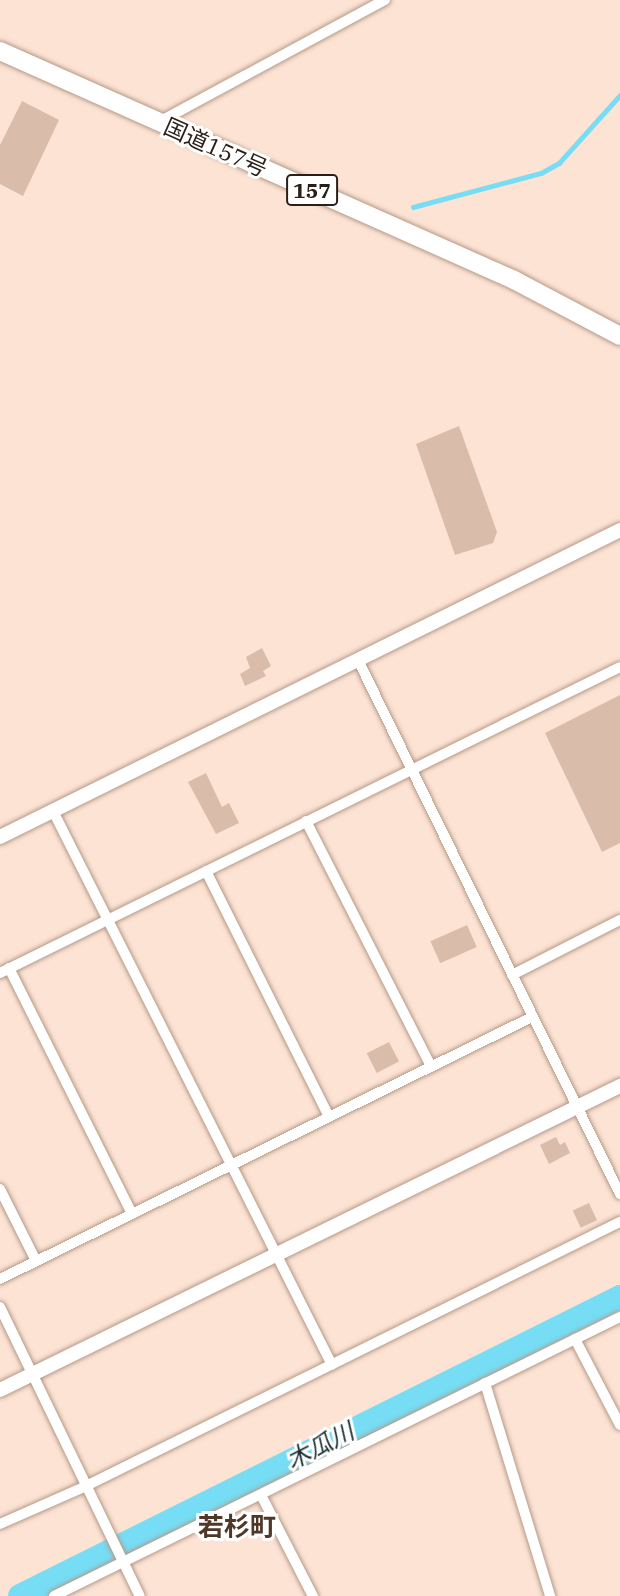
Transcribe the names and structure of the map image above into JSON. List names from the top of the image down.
{
  "streets": {
    "highway": ["国道157号", "157"]
  },
  "districts": ["若杉町"],
  "water": ["木瓜川"]
}
